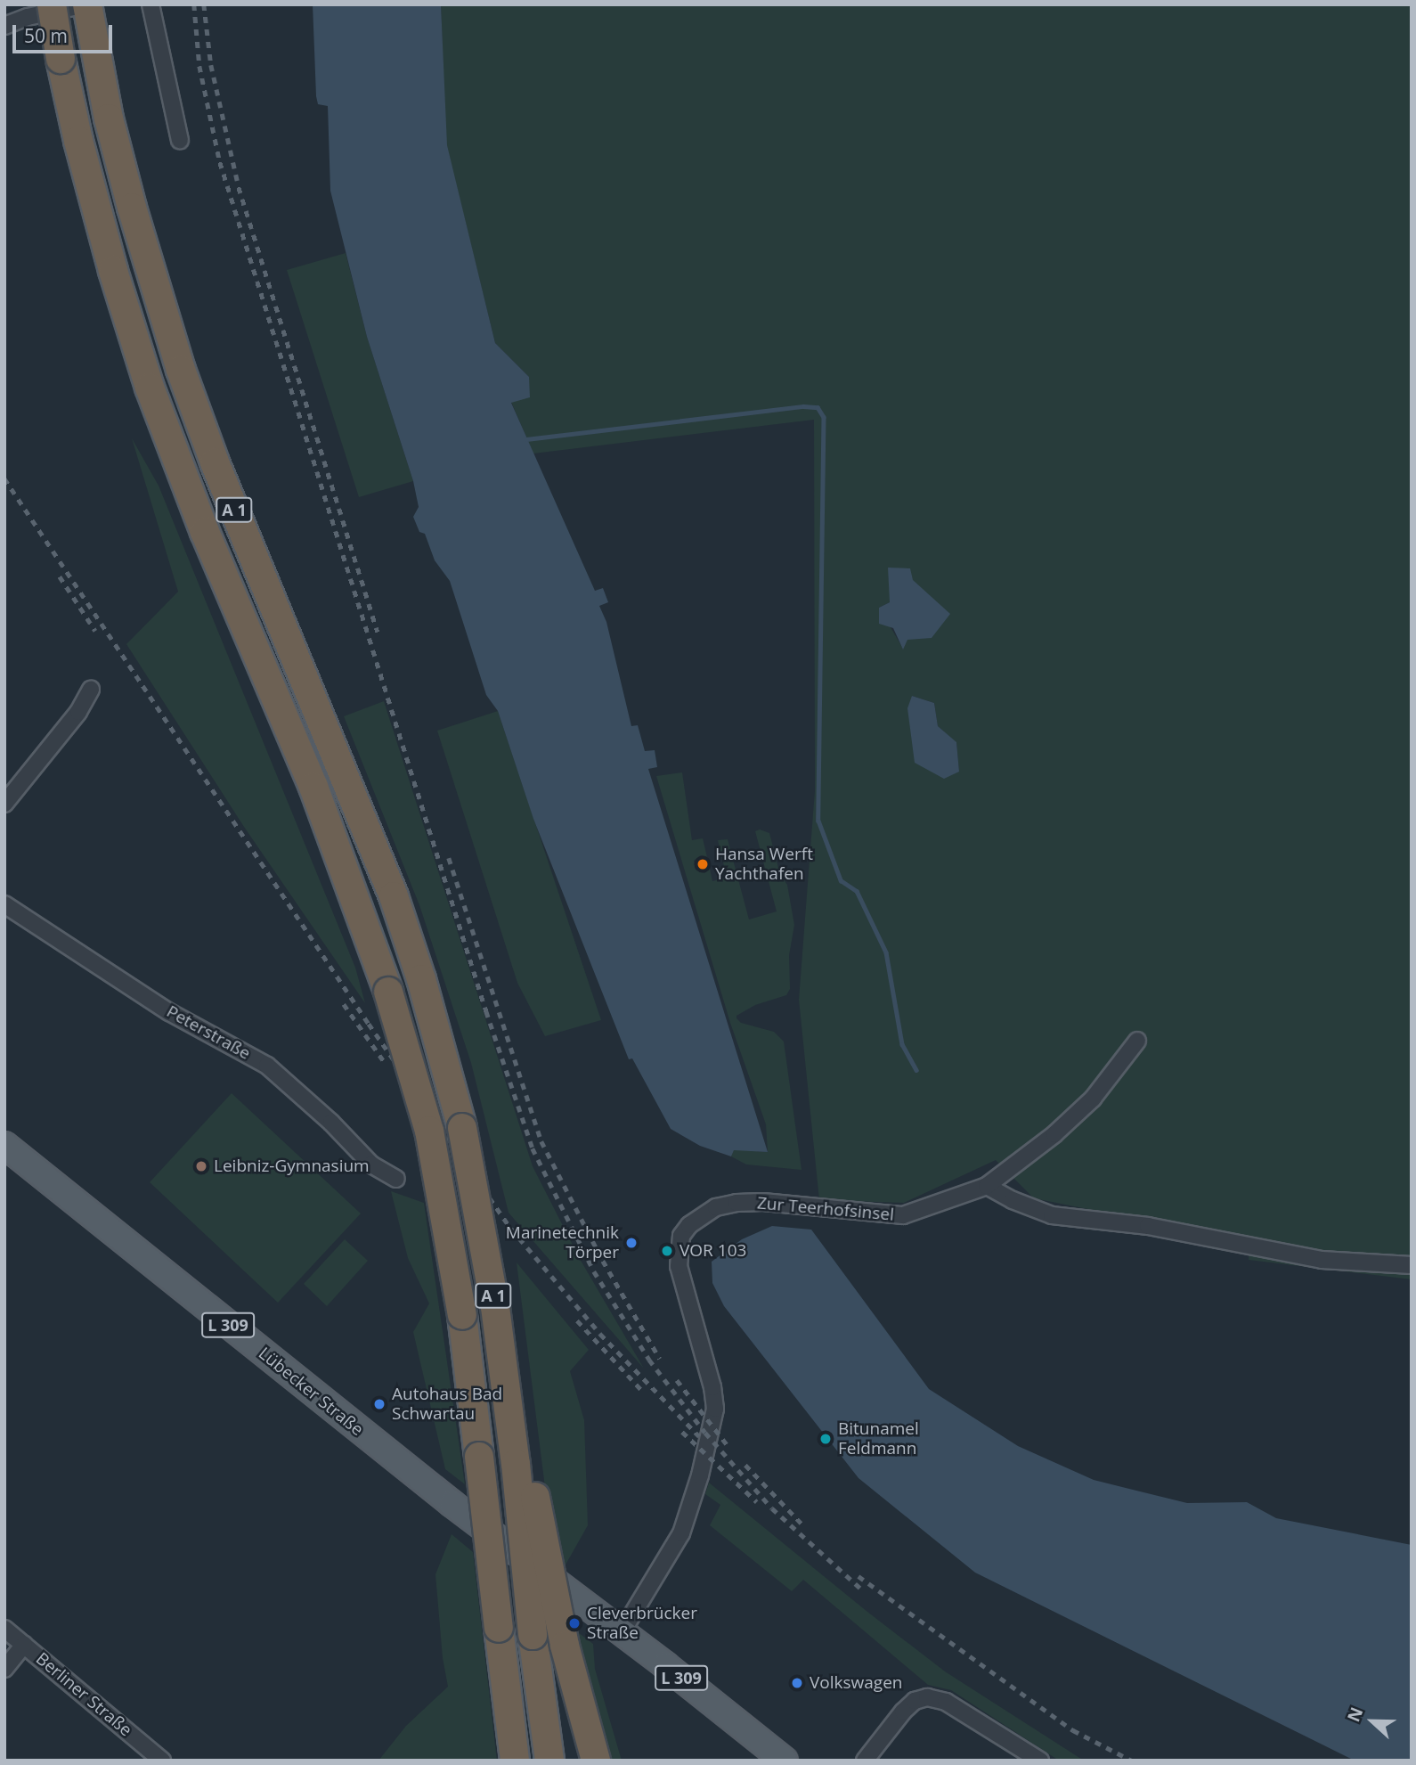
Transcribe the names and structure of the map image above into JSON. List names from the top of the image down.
{
  "streets": {
    "highway": ["A 1"],
    "main road": ["L 309", "Lübecker Straße"],
    "street": ["Peterstraße", "Zur Teerhofsinsel", "Berliner Straße"]
  },
  "crossings": [
    ["Zur Teerhofsinsel", "L 309"],
    ["Zur Teerhofsinsel", "Lübecker Straße"],
    ["L 309", "Lübecker Straße"]
  ],
  "places": [
    "Hansa Werft Yachthafen",
    "Leibniz-Gymnasium",
    "Marinetechnik Törper",
    "VOR 103",
    "Autohaus Bad Schwartau",
    "Bitunamel Feldmann",
    "Cleverbrücker Straße",
    "Volkswagen"
  ],
  "scale_bar": "50 m",
  "north": "left"
}
